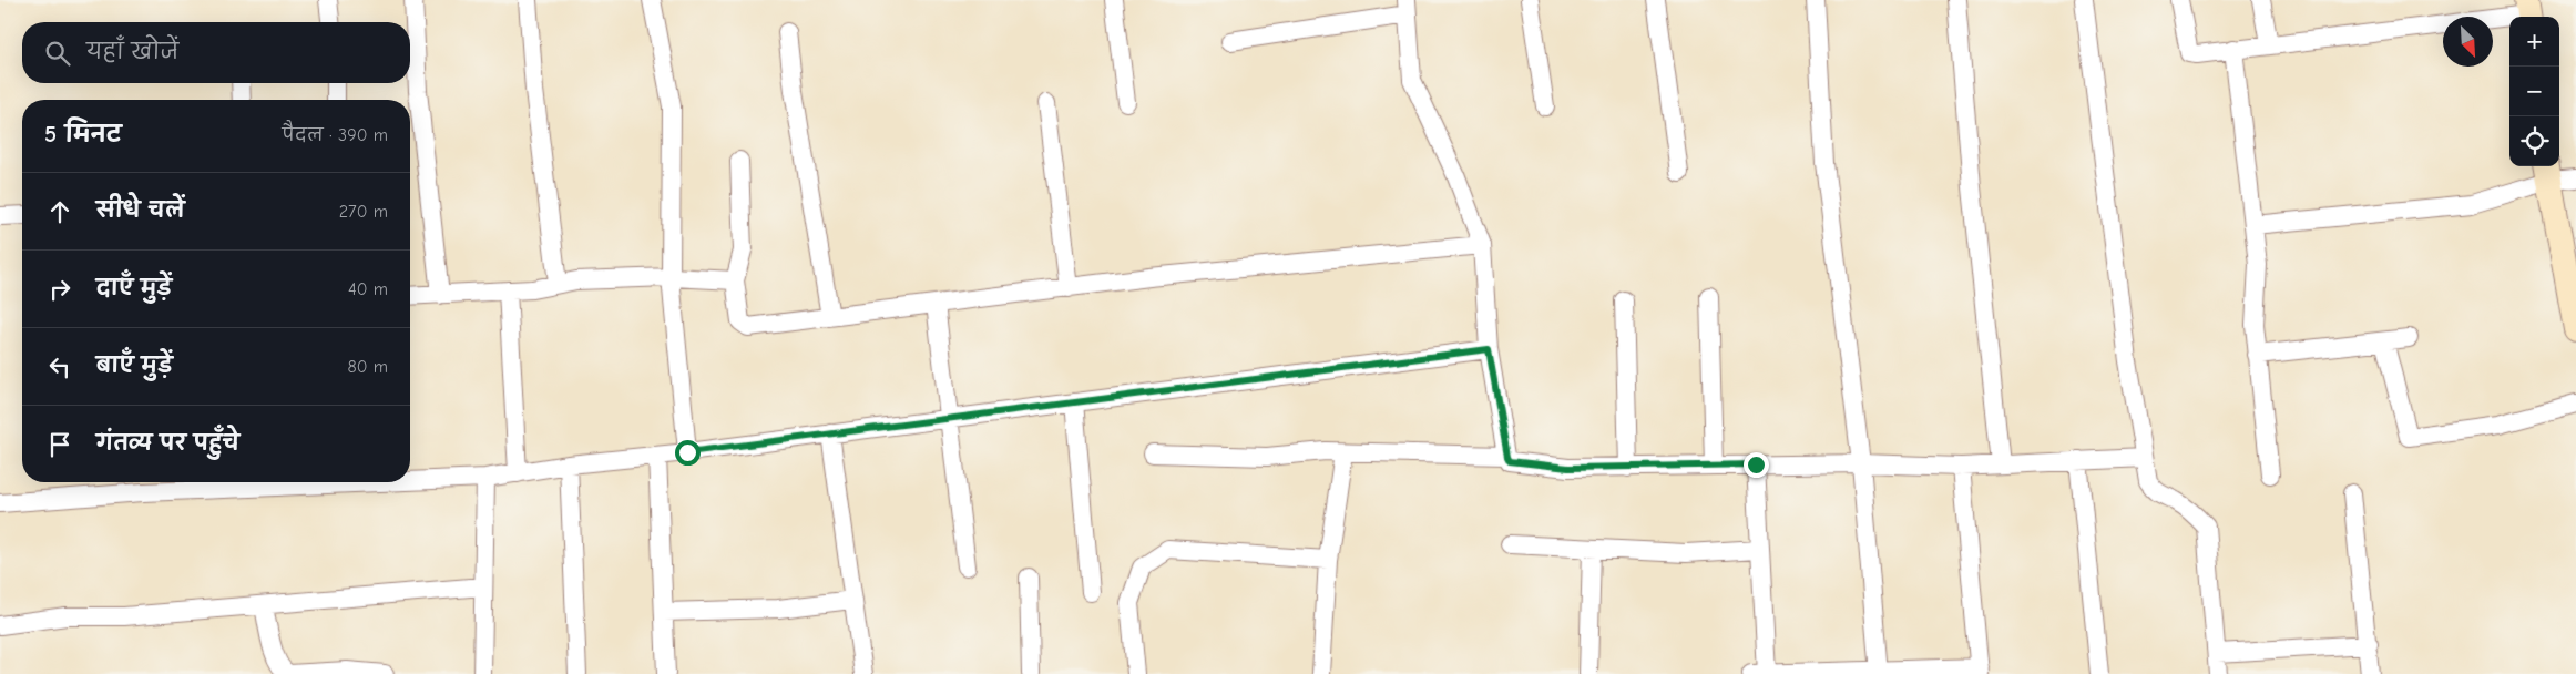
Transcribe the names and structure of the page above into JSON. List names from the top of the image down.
{
  "north": "bottom right",
  "page": {
    "map_buttons": ["+", "−"],
    "search": "यहाँ खोजें",
    "heading": ["5 मिनट", "पैदल · 390 m"],
    "list": [
      ["सीधे चलें", "270 m"],
      ["दाएँ मुड़ें", "40 m"],
      ["बाएँ मुड़ें", "80 m"],
      "गंतव्य पर पहुँचे"
    ]
  }
}
